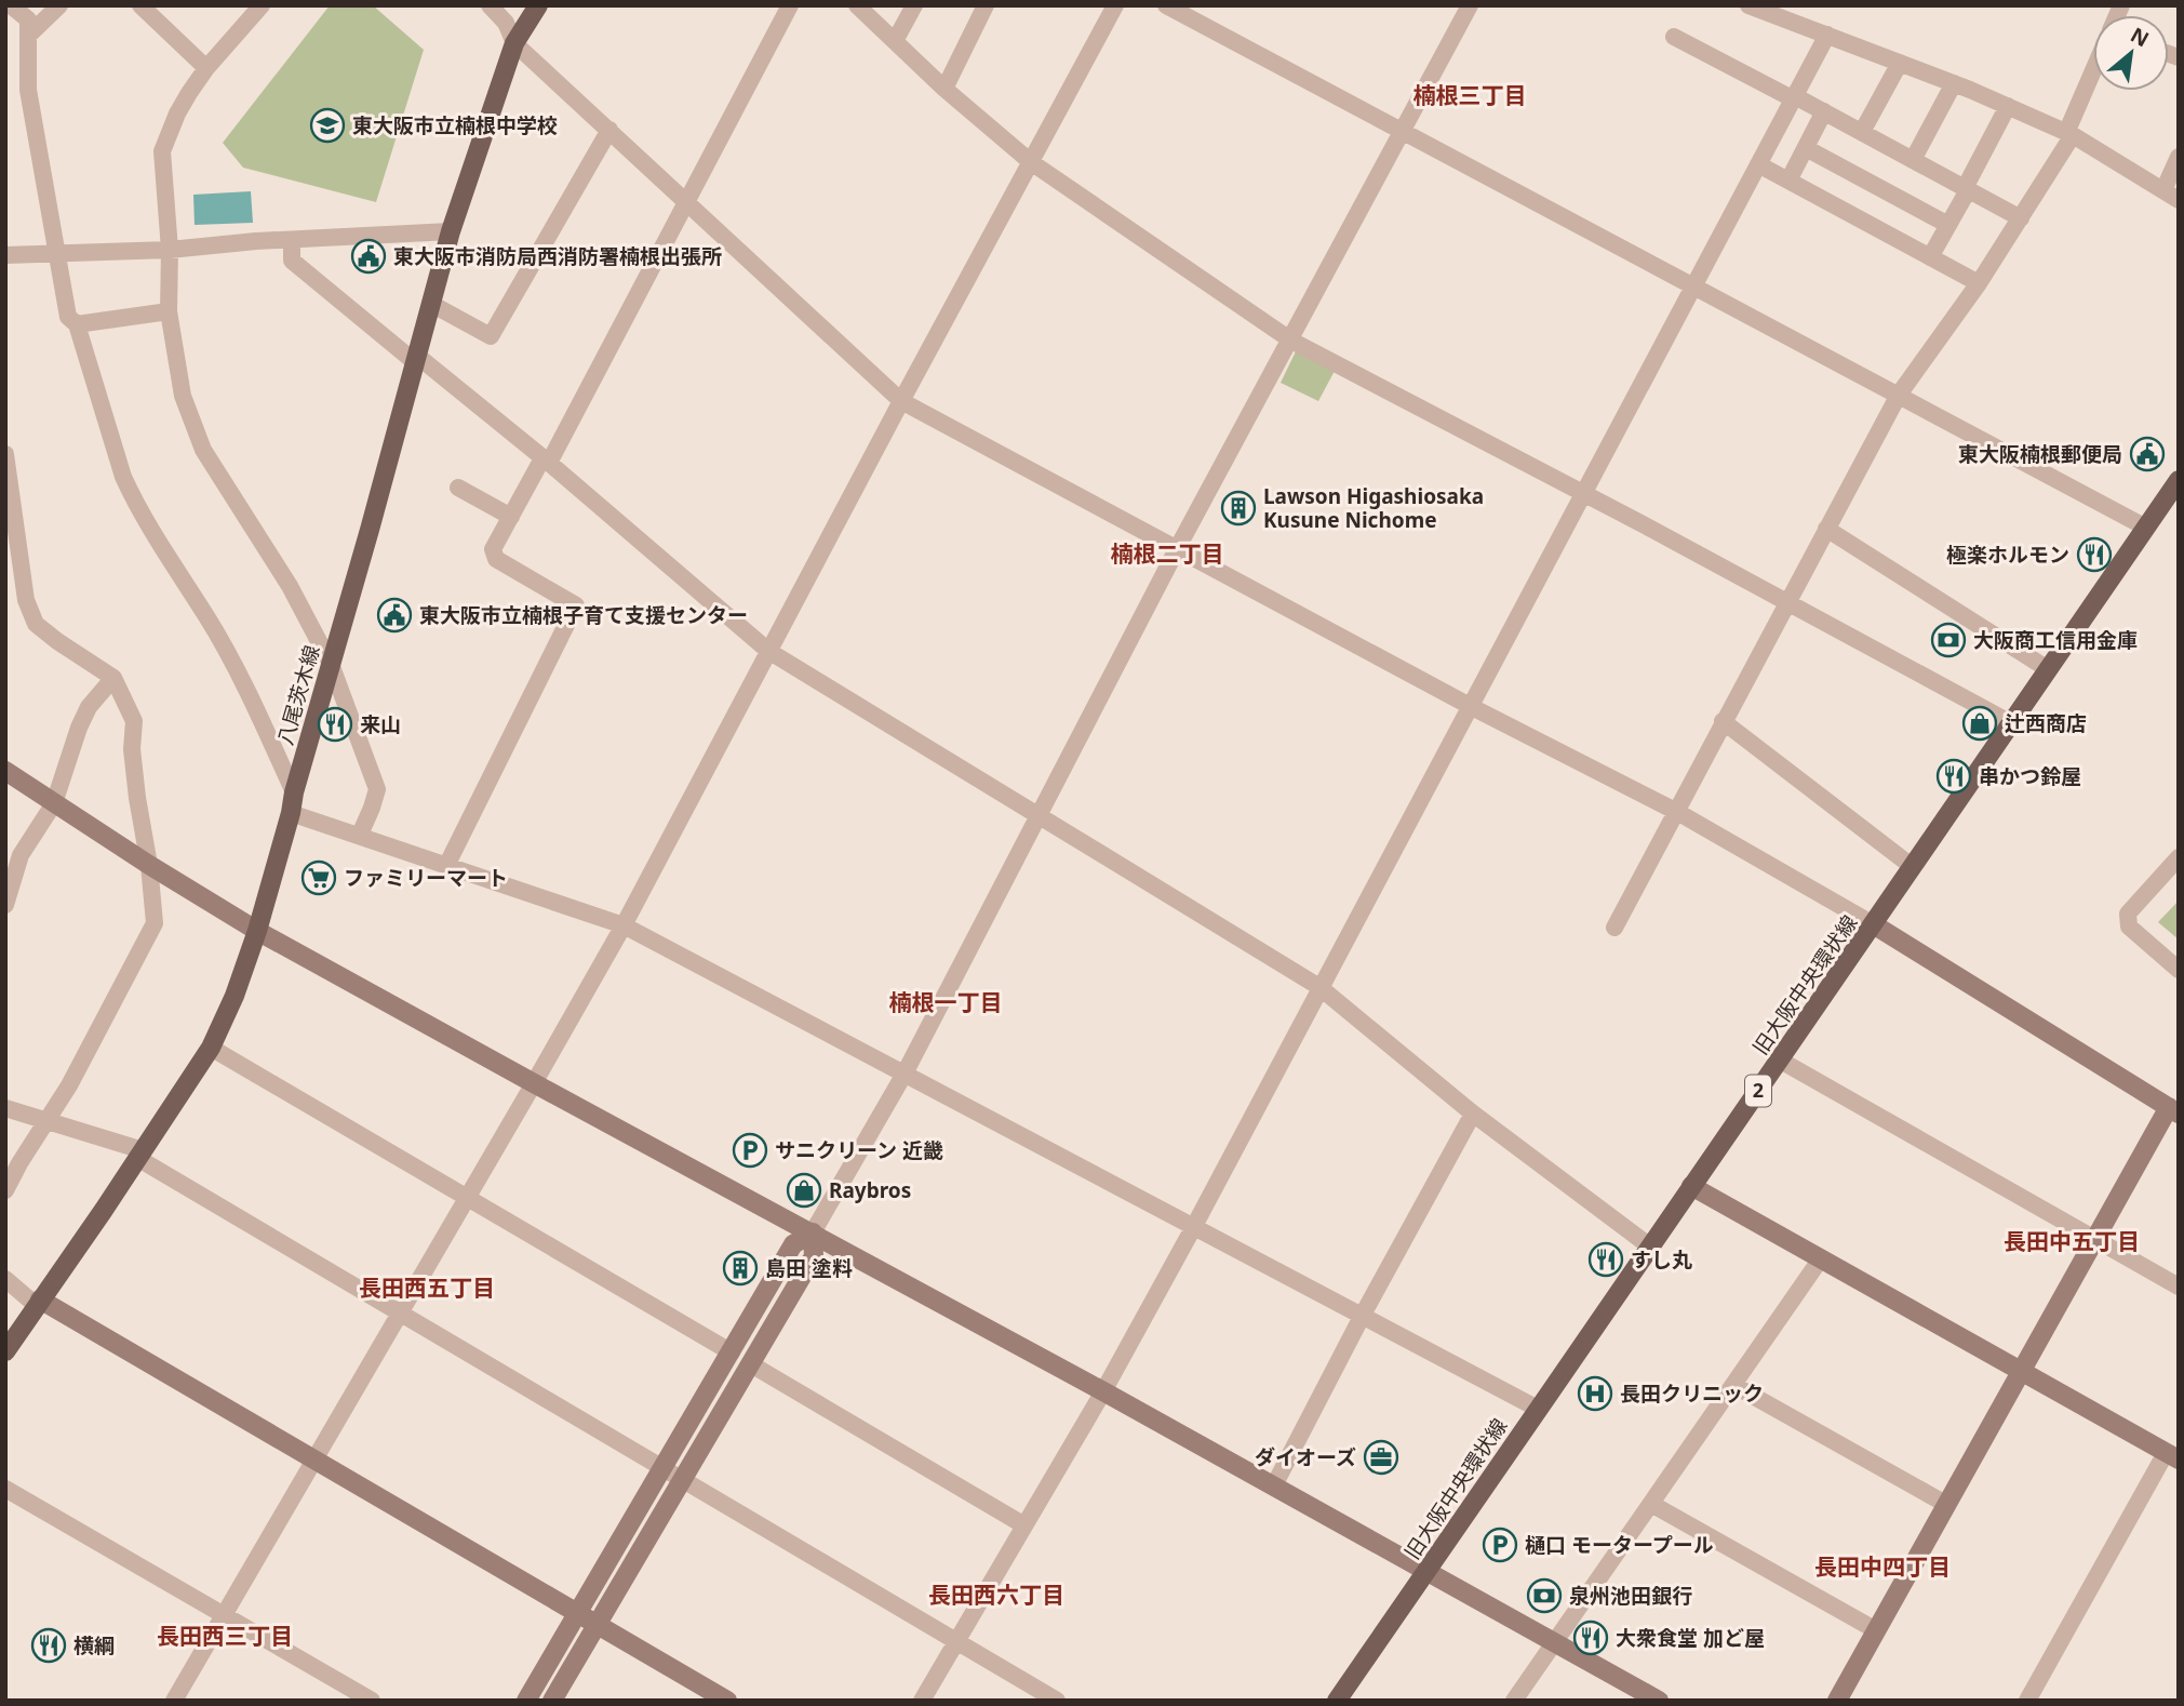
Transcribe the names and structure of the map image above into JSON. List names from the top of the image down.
{
  "streets": {
    "main road": ["八尾茨木線", "旧大阪中央環状線", "2"]
  },
  "districts": [
    "楠根三丁目",
    "楠根二丁目",
    "楠根一丁目",
    "長田中五丁目",
    "長田西五丁目",
    "長田中四丁目",
    "長田西六丁目",
    "長田西三丁目"
  ],
  "places": {
    "school or university": ["東大阪市立楠根中学校"],
    "public building": ["東大阪市消防局西消防署楠根出張所", "東大阪楠根郵便局", "東大阪市立楠根子育て支援センター"],
    "building": ["Lawson Higashiosaka Kusune Nichome", "島田 塗料"],
    "restaurant": [
      "極楽ホルモン",
      "来山",
      "串かつ鈴屋",
      "すし丸",
      "大衆食堂 加ど屋",
      "横綱"
    ],
    "bank": ["大阪商工信用金庫", "泉州池田銀行"],
    "shop": ["辻西商店", "Raybros"],
    "supermarket": ["ファミリーマート"],
    "parking": ["サニクリーン 近畿", "樋口 モータープール"],
    "hospital": ["長田クリニック"],
    "office": ["ダイオーズ"]
  },
  "north": "top right"
}
